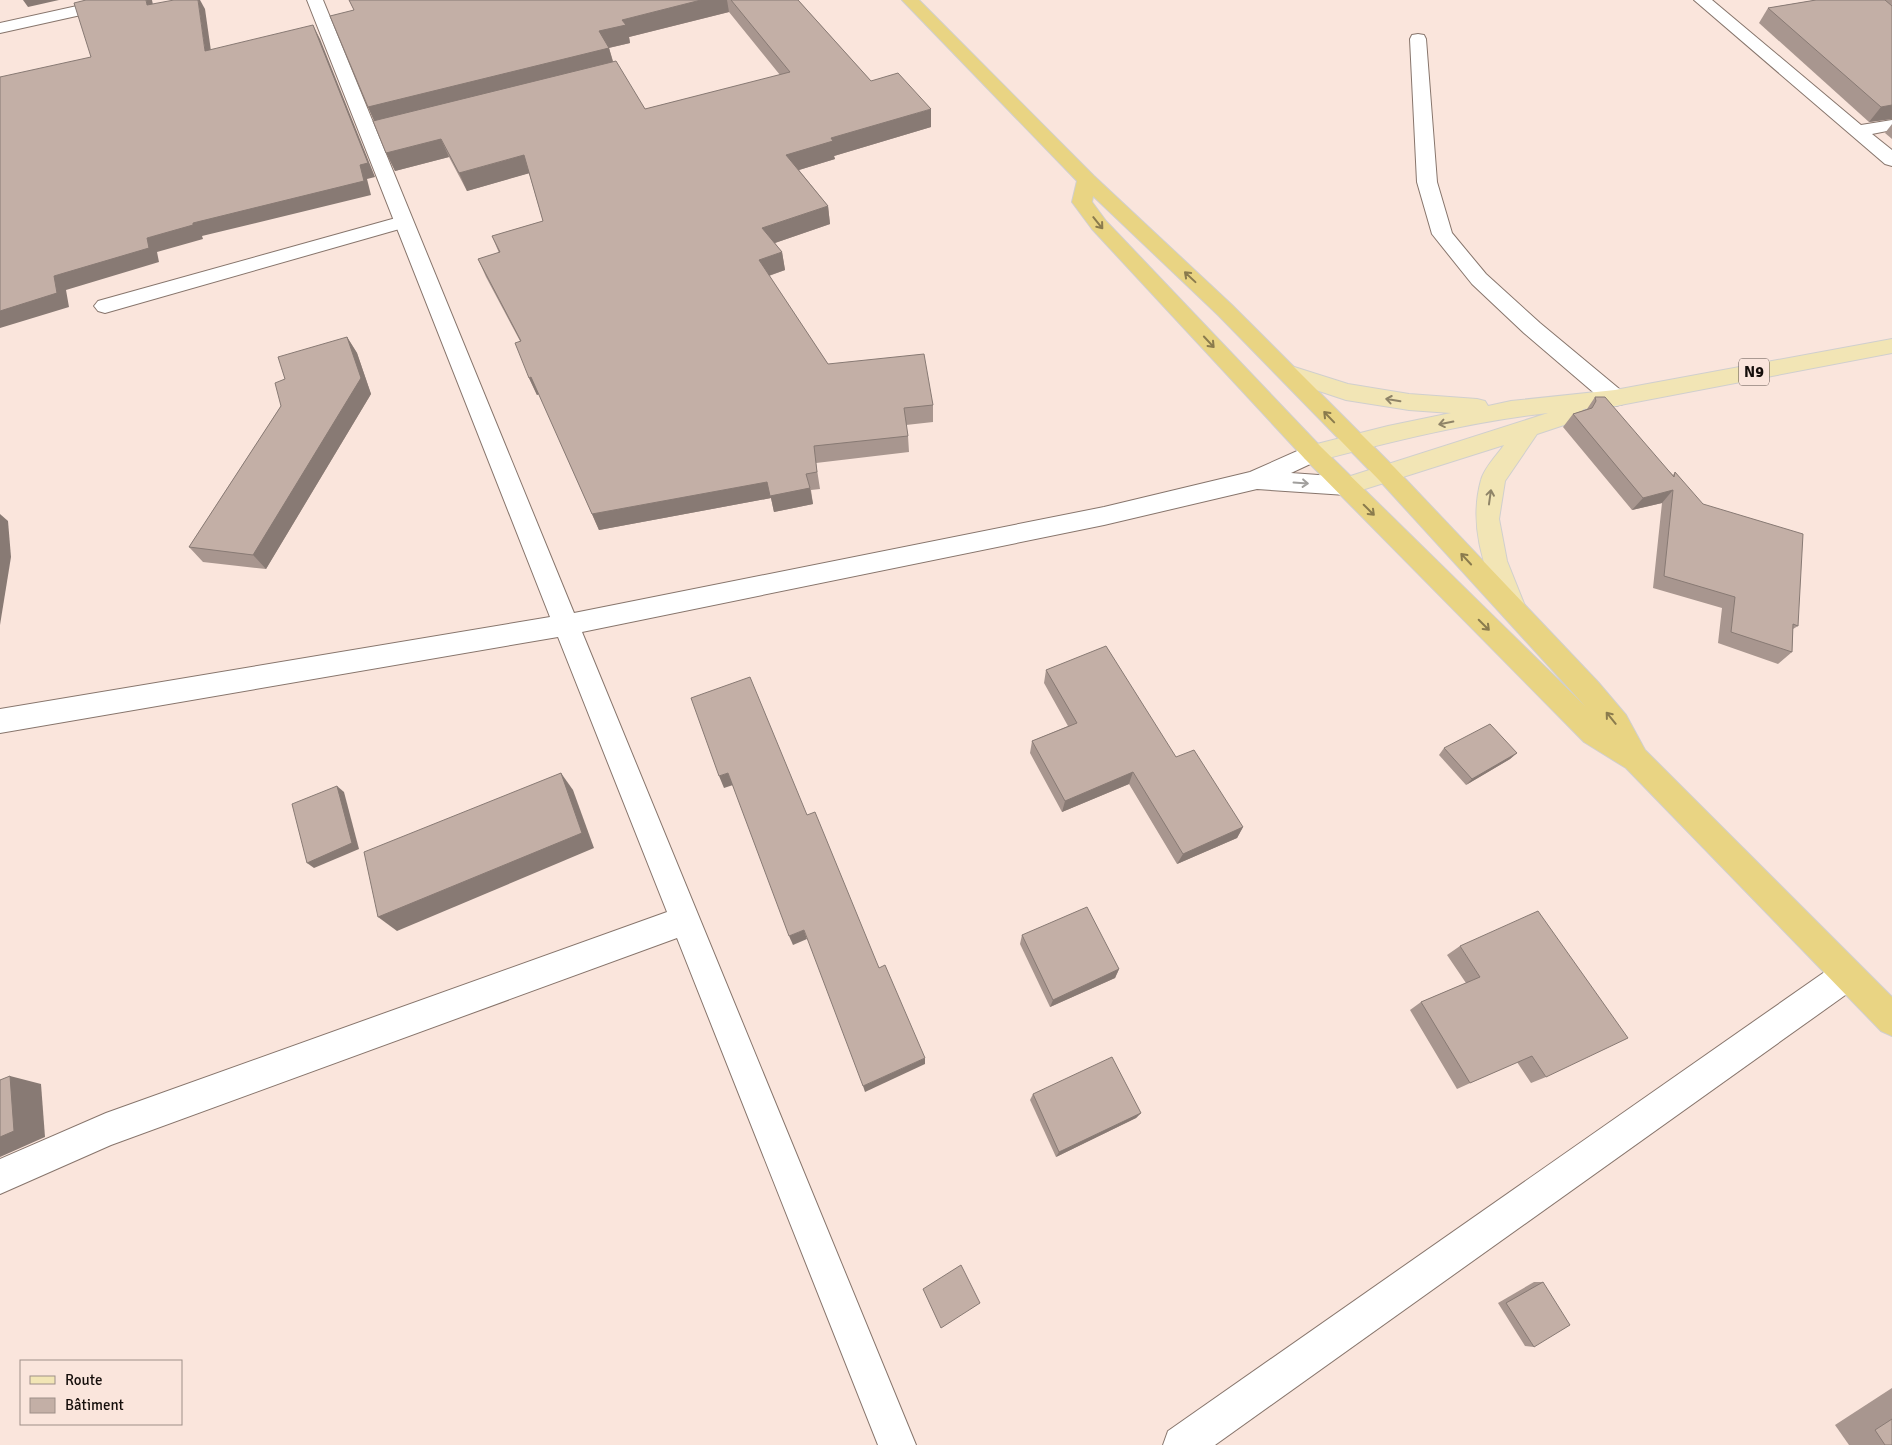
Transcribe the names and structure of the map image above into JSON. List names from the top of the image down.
{
  "streets": {
    "main road": ["N9"]
  },
  "legend": ["Route", "Bâtiment"]
}
